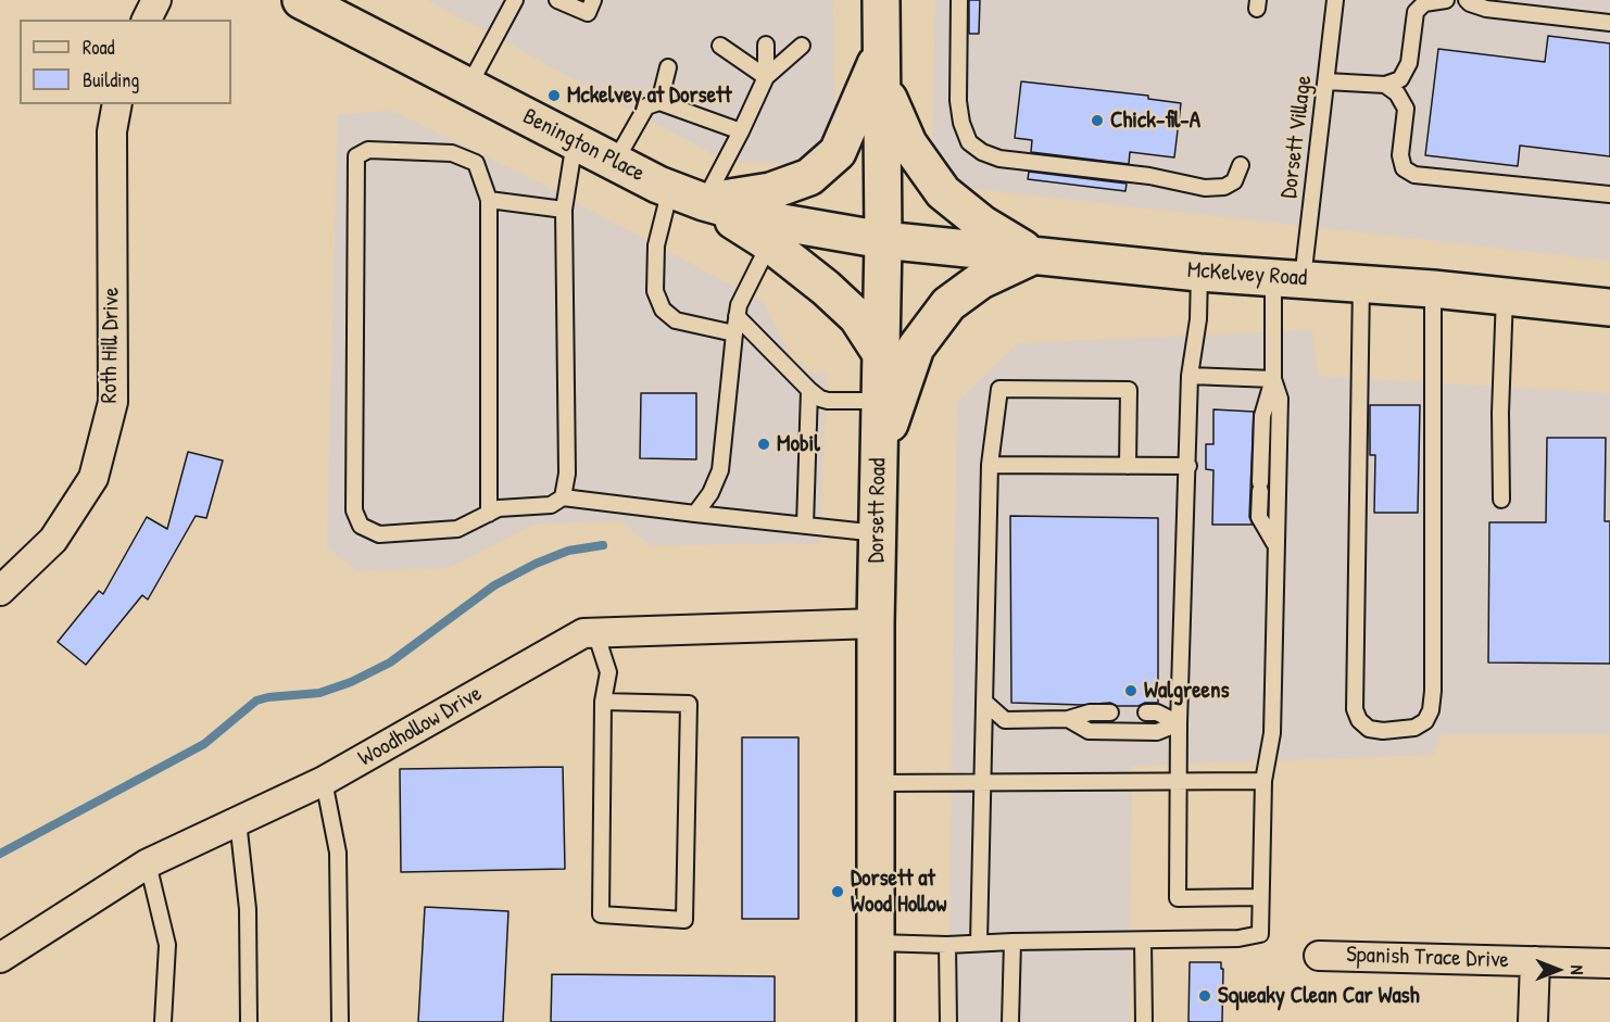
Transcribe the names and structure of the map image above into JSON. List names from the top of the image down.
{
  "streets": {
    "main road": ["Benington Place", "McKelvey Road", "Dorsett Road"],
    "street": ["Roth Hill Drive", "Woodhollow Drive", "Spanish Trace Drive"],
    "lane": ["Dorsett Village"]
  },
  "crossings": [
    ["Dorsett Village", "McKelvey Road"],
    ["Benington Place", "McKelvey Road"],
    ["Benington Place", "Dorsett Road"],
    ["McKelvey Road", "Dorsett Road"],
    ["Dorsett Road", "Woodhollow Drive"]
  ],
  "places": [
    "Mckelvey at Dorsett",
    "Chick-fil-A",
    "Mobil",
    "Walgreens",
    "Dorsett at Wood Hollow",
    "Squeaky Clean Car Wash"
  ],
  "legend": ["Road", "Building"],
  "north": "right"
}
